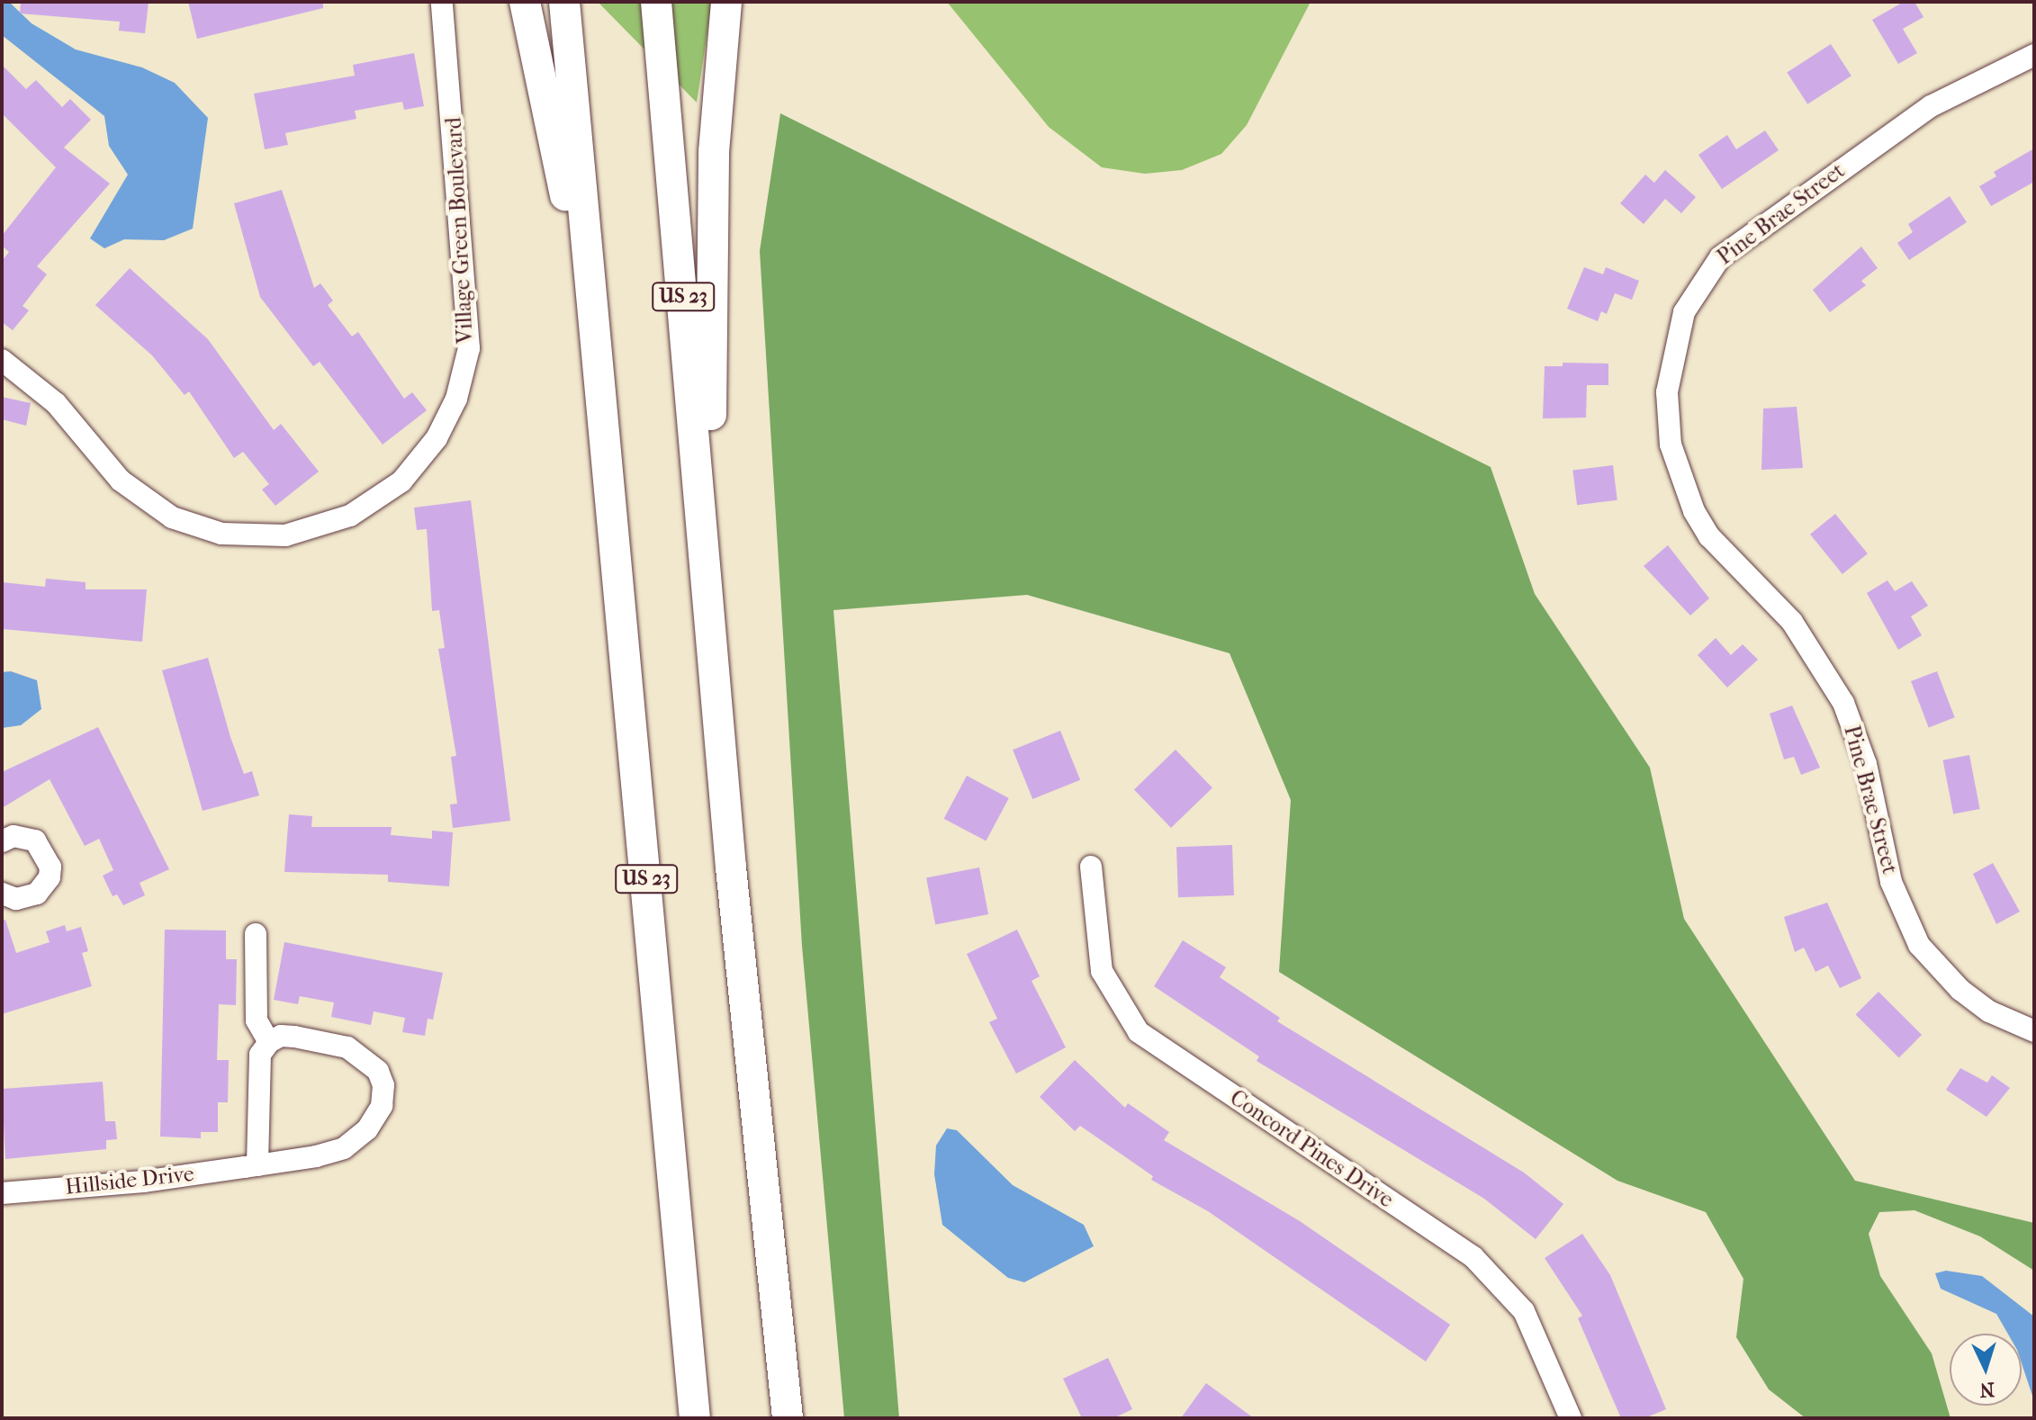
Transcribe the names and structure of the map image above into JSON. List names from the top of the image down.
{
  "streets": {
    "highway": ["US 23"],
    "street": [
      "Pine Brae Street",
      "Village Green Boulevard",
      "Concord Pines Drive",
      "Hillside Drive"
    ]
  },
  "north": "bottom"
}
